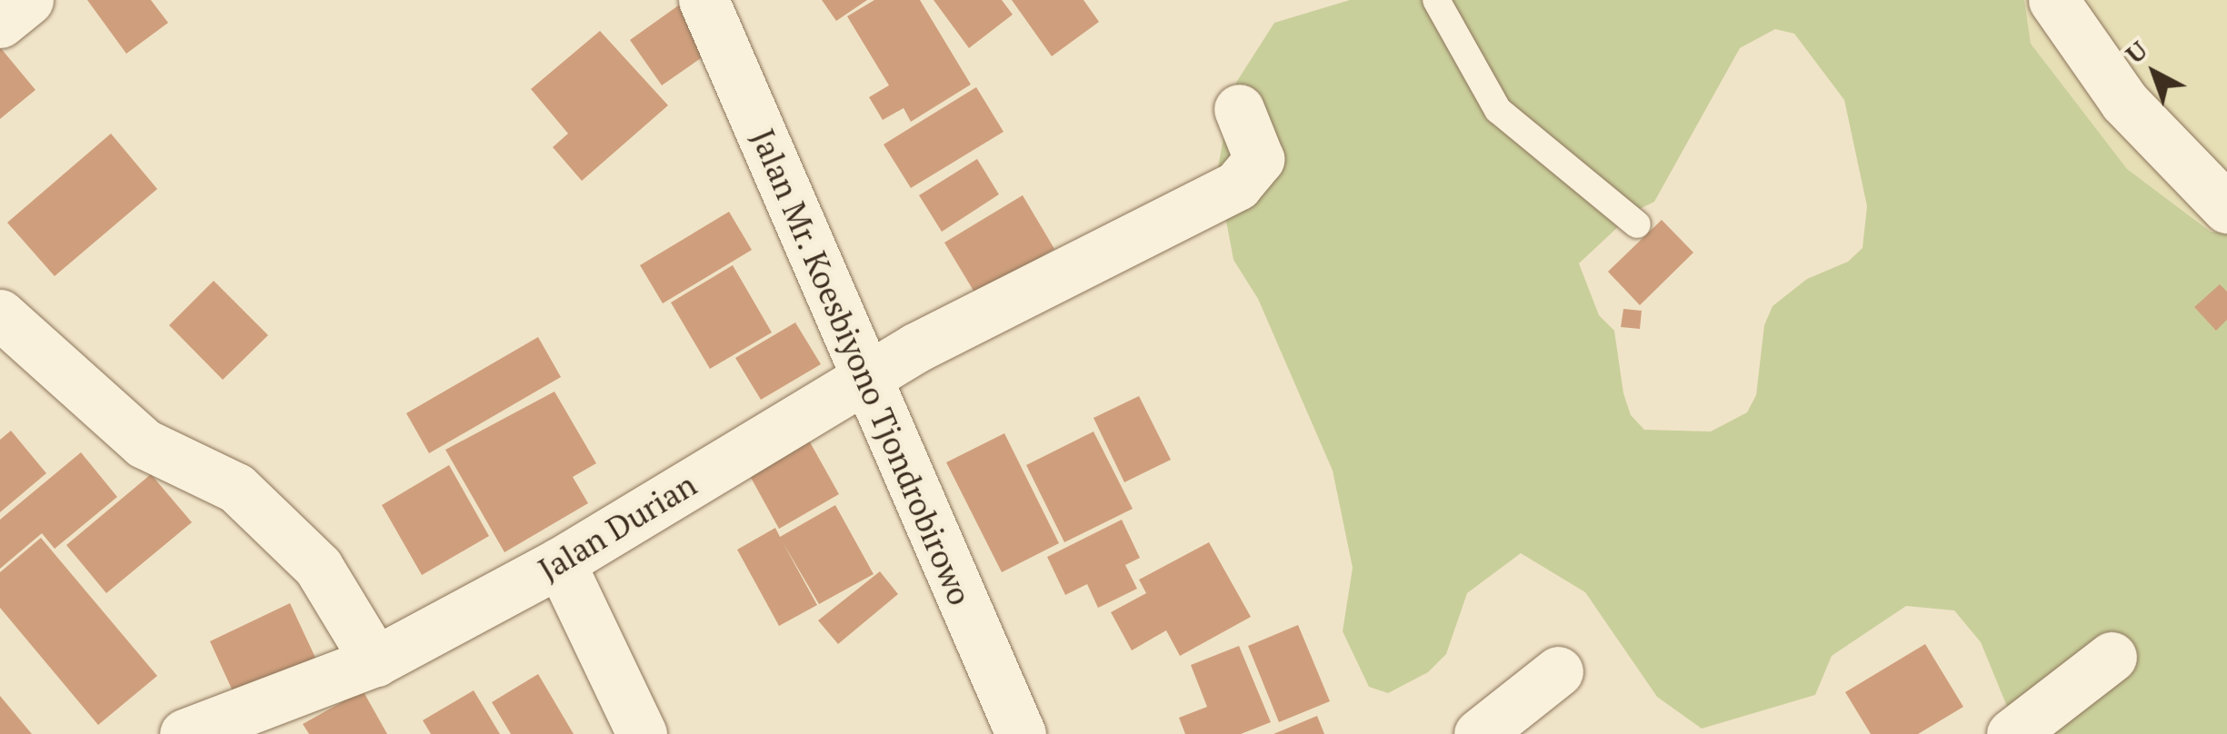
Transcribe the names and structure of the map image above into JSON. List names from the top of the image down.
{
  "streets": {
    "street": ["Jalan Mr. Koesbiyono Tjondrobirowo", "Jalan Durian"]
  },
  "crossings": [
    ["Jalan Mr. Koesbiyono Tjondrobirowo", "Jalan Durian"]
  ],
  "north": "top left"
}
